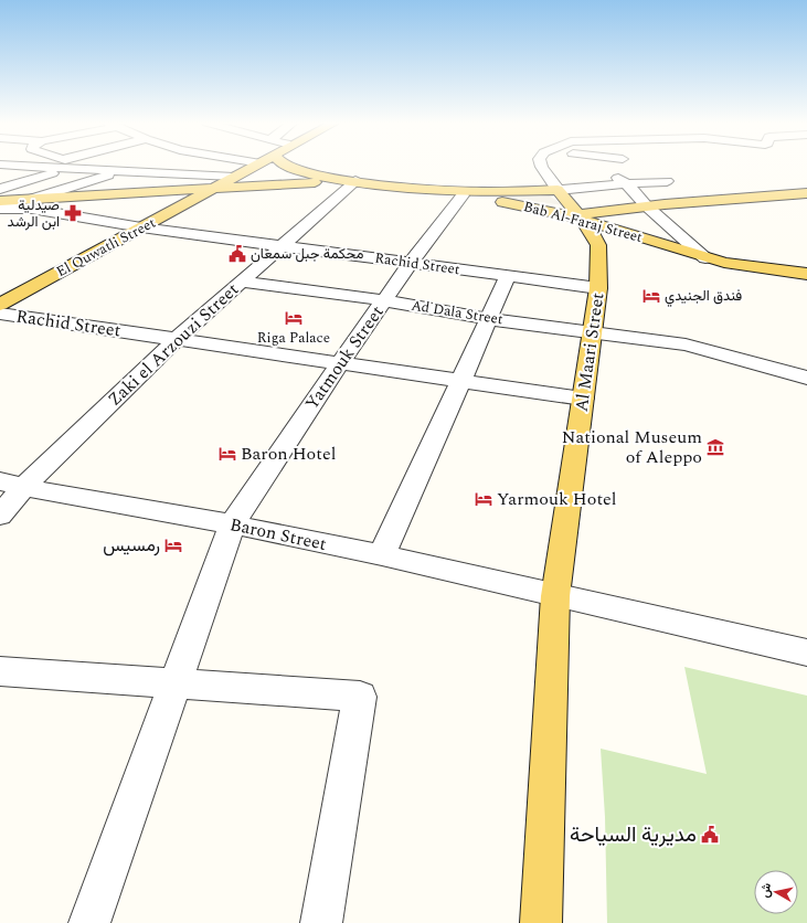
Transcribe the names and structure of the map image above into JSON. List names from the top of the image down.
{
  "streets": {
    "main road": ["Bab Al-Faraj Street", "El Quwatli Street", "Al Maari Street"],
    "street": [
      "Rachid Street",
      "Ad Dala Street",
      "Zaki el Arzouzi Street",
      "Yatmouk Street",
      "Baron Street"
    ]
  },
  "crossings": [
    ["Bab Al-Faraj Street", "El Quwatli Street"],
    ["Bab Al-Faraj Street", "Zaki el Arzouzi Street"],
    ["Bab Al-Faraj Street", "Al Maari Street"],
    ["Bab Al-Faraj Street", "Yatmouk Street"],
    ["El Quwatli Street", "Rachid Street"],
    ["Rachid Street", "Zaki el Arzouzi Street"],
    ["Rachid Street", "Al Maari Street"],
    ["Rachid Street", "Yatmouk Street"],
    ["Ad Dala Street", "Zaki el Arzouzi Street"],
    ["Ad Dala Street", "Al Maari Street"],
    ["Ad Dala Street", "Yatmouk Street"],
    ["Zaki el Arzouzi Street", "Baron Street"],
    ["Al Maari Street", "Baron Street"],
    ["Yatmouk Street", "Baron Street"]
  ],
  "places": {
    "pharmacy": ["صيدلية ابن الرشد"],
    "public building": ["محكمة جبل سمعان", "مديرية السياحة"],
    "hotel": [
      "فندق الجنيدي",
      "Riga Palace",
      "Baron Hotel",
      "Yarmouk Hotel",
      "رمسيس"
    ],
    "museum": ["National Museum of Aleppo"]
  },
  "north": "left"
}
